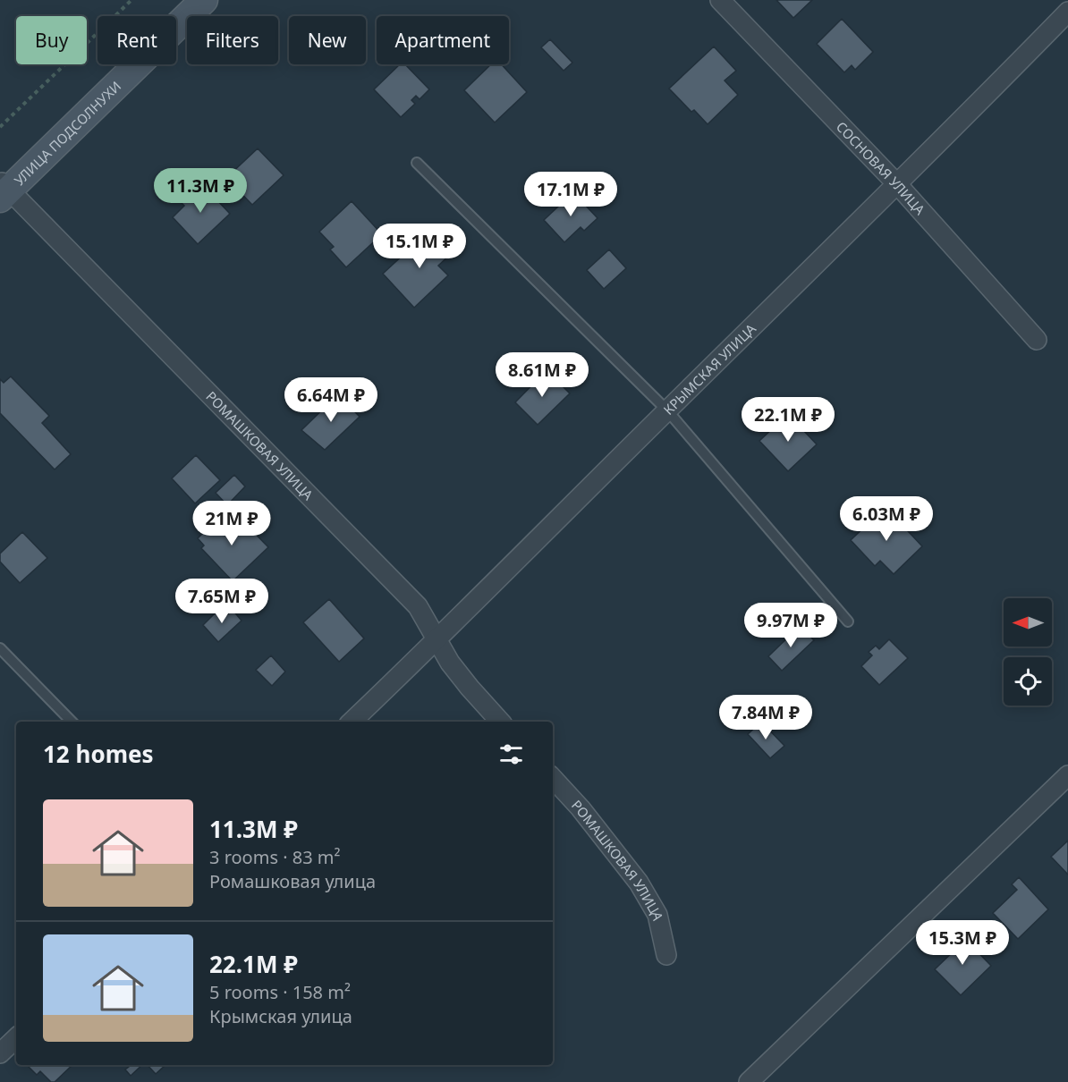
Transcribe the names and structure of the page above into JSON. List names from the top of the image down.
{
  "streets": {
    "street": [
      "УЛИЦА ПОДСОЛНУХИ",
      "СОСНОВАЯ УЛИЦА",
      "КРЫМСКАЯ УЛИЦА",
      "РОМАШКОВАЯ УЛИЦА"
    ]
  },
  "crossings": [
    ["УЛИЦА ПОДСОЛНУХИ", "РОМАШКОВАЯ УЛИЦА"],
    ["СОСНОВАЯ УЛИЦА", "КРЫМСКАЯ УЛИЦА"],
    ["КРЫМСКАЯ УЛИЦА", "РОМАШКОВАЯ УЛИЦА"]
  ],
  "north": "left",
  "page": {
    "chip": [
      "Buy",
      "Rent",
      "Filters",
      "New",
      "Apartment"
    ],
    "price": [
      "11.3M ₽",
      "17.1M ₽",
      "15.1M ₽",
      "8.61M ₽",
      "6.64M ₽",
      "22.1M ₽",
      "6.03M ₽",
      "21M ₽",
      "7.65M ₽",
      "9.97M ₽",
      "7.84M ₽",
      "15.3M ₽"
    ],
    "heading": "12 homes",
    "list": [
      {
        "name": "11.3M ₽",
        "note": "3 rooms · 83 m² · Ромашковая улица"
      },
      {
        "name": "22.1M ₽",
        "note": "5 rooms · 158 m² · Крымская улица"
      }
    ]
  }
}
